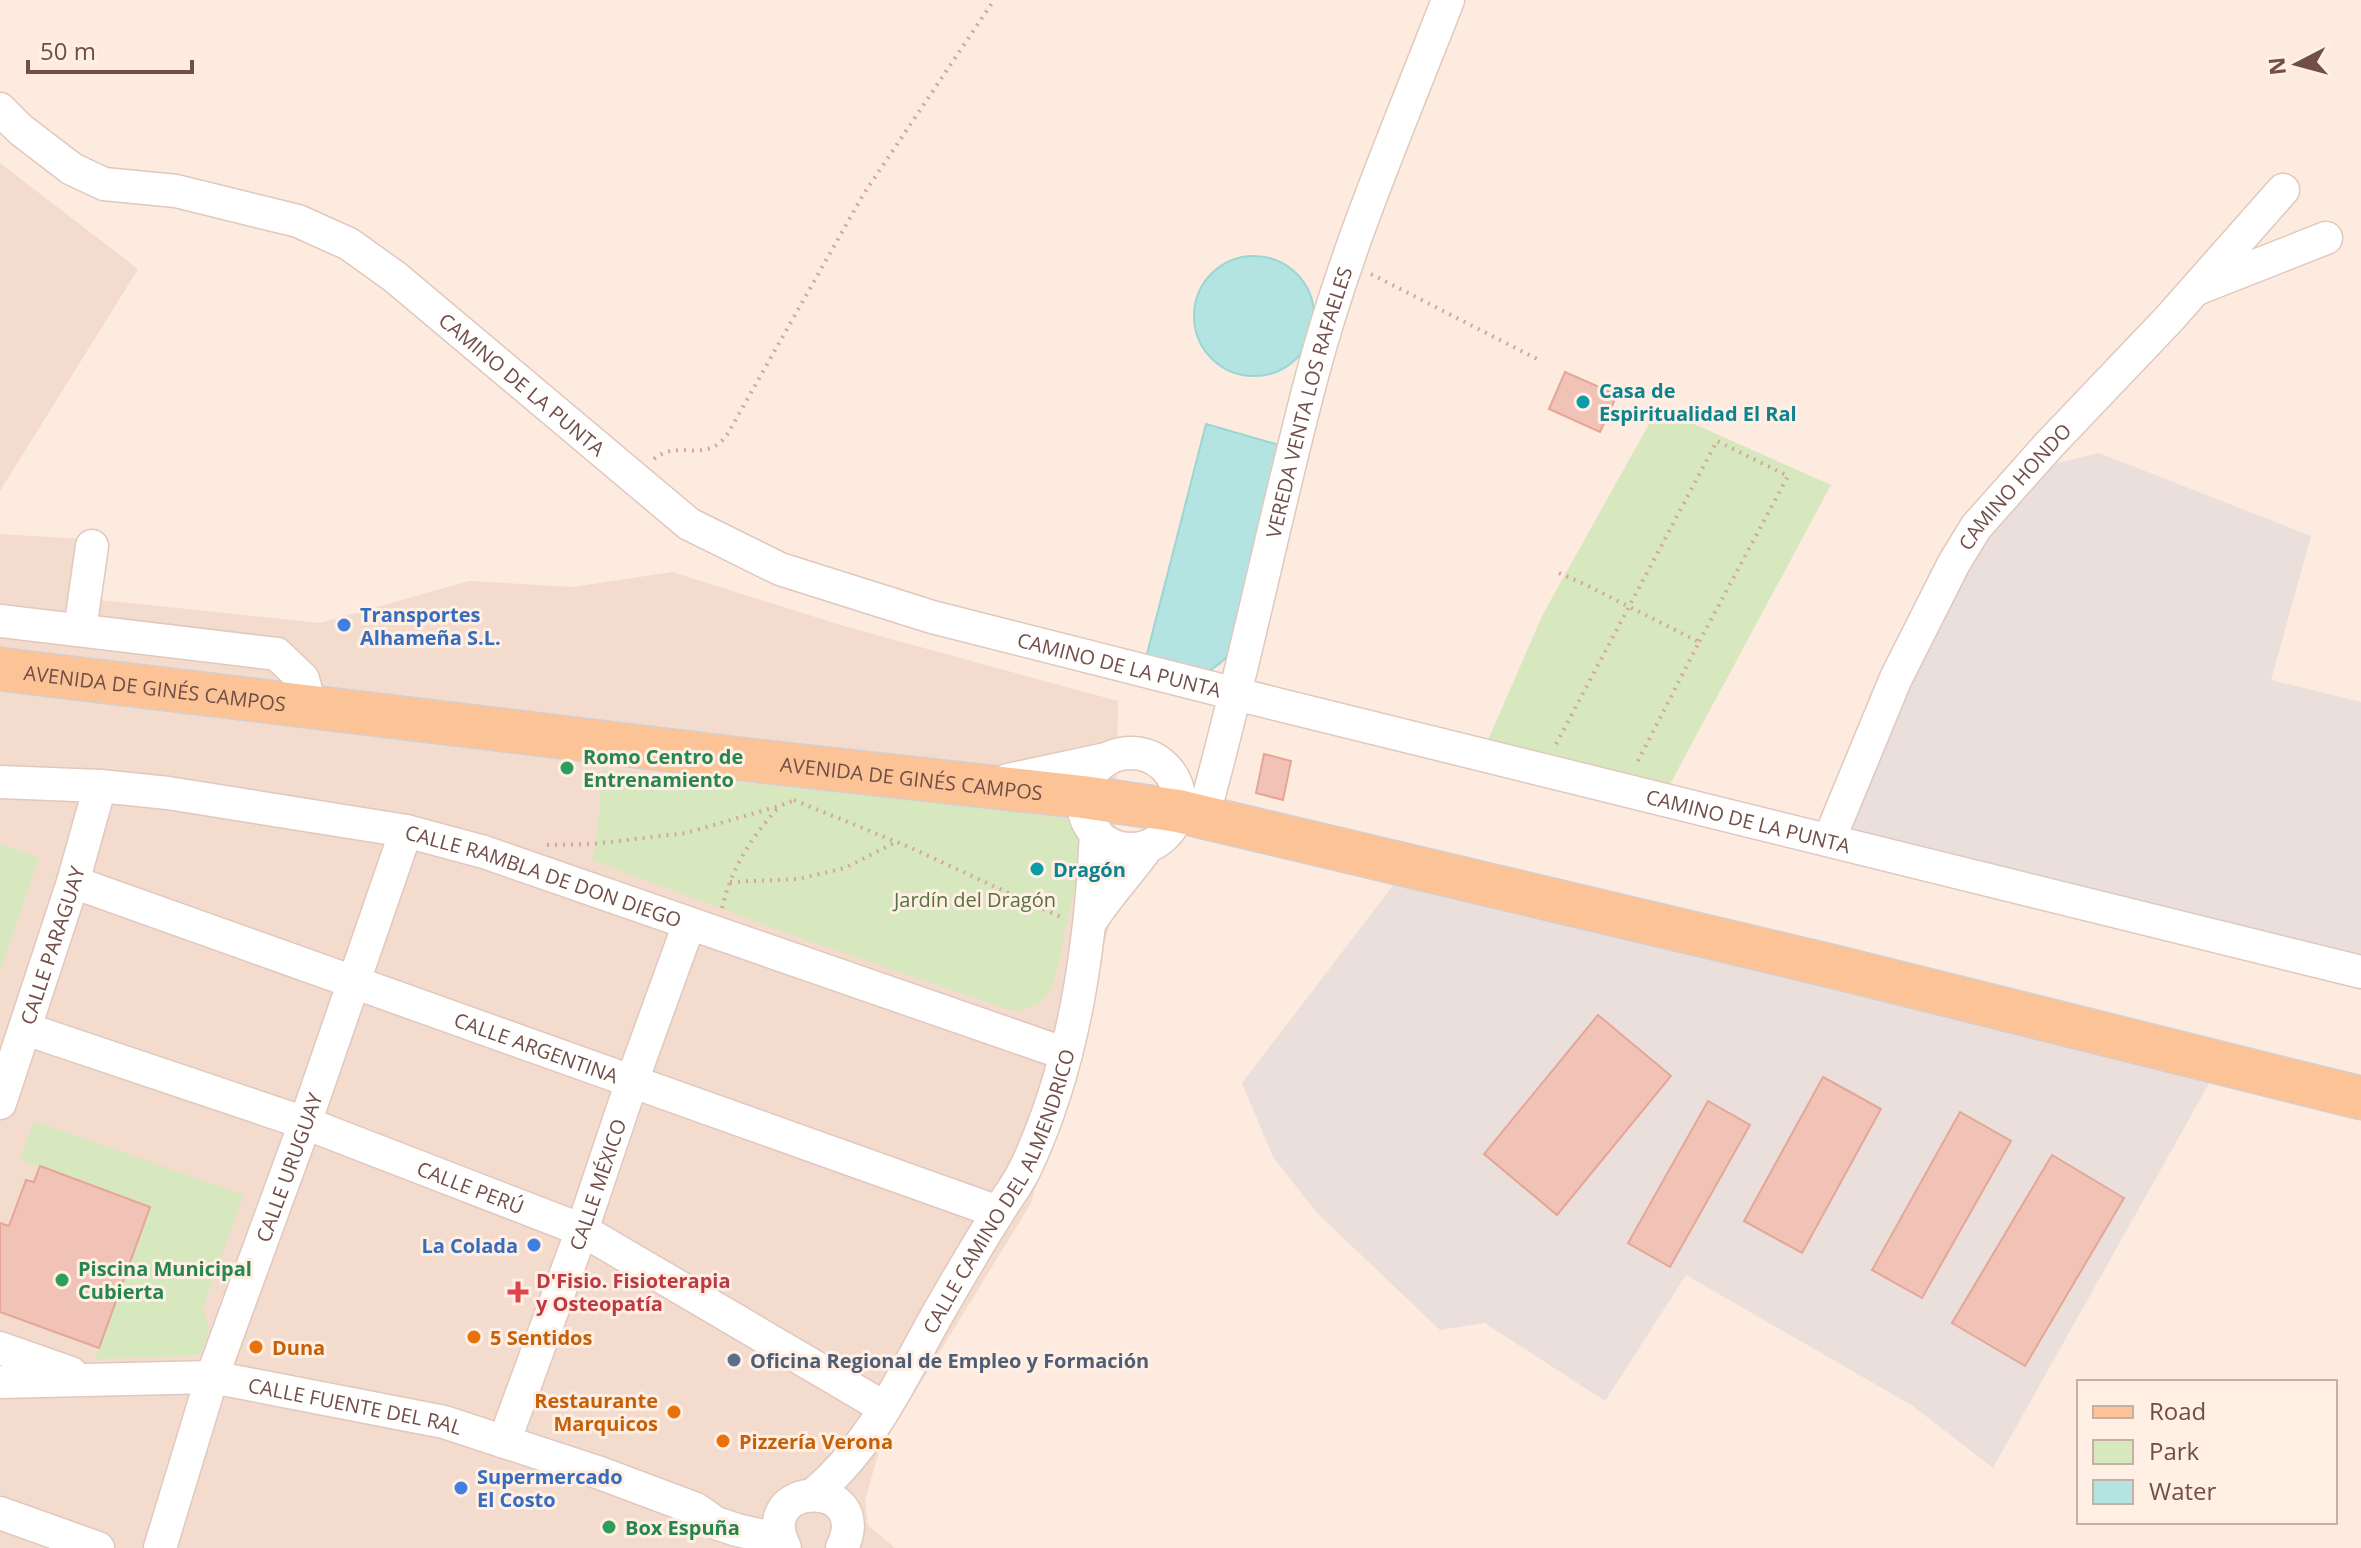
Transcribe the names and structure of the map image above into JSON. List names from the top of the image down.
{
  "streets": {
    "main road": ["AVENIDA DE GINÉS CAMPOS"],
    "street": [
      "CAMINO DE LA PUNTA",
      "VEREDA VENTA LOS RAFAELES",
      "CAMINO HONDO",
      "CALLE RAMBLA DE DON DIEGO",
      "CALLE PARAGUAY",
      "CALLE ARGENTINA",
      "CALLE URUGUAY",
      "CALLE MÉXICO",
      "CALLE PERÚ",
      "CALLE CAMINO DEL ALMENDRICO",
      "CALLE FUENTE DEL RAL"
    ]
  },
  "crossings": [
    ["CAMINO DE LA PUNTA", "VEREDA VENTA LOS RAFAELES"],
    ["CAMINO DE LA PUNTA", "CAMINO HONDO"],
    ["VEREDA VENTA LOS RAFAELES", "AVENIDA DE GINÉS CAMPOS"],
    ["AVENIDA DE GINÉS CAMPOS", "CALLE CAMINO DEL ALMENDRICO"],
    ["CALLE RAMBLA DE DON DIEGO", "CALLE PARAGUAY"],
    ["CALLE RAMBLA DE DON DIEGO", "CALLE URUGUAY"],
    ["CALLE RAMBLA DE DON DIEGO", "CALLE MÉXICO"],
    ["CALLE RAMBLA DE DON DIEGO", "CALLE CAMINO DEL ALMENDRICO"],
    ["CALLE PARAGUAY", "CALLE ARGENTINA"],
    ["CALLE PARAGUAY", "CALLE PERÚ"],
    ["CALLE ARGENTINA", "CALLE URUGUAY"],
    ["CALLE ARGENTINA", "CALLE MÉXICO"],
    ["CALLE ARGENTINA", "CALLE CAMINO DEL ALMENDRICO"],
    ["CALLE URUGUAY", "CALLE PERÚ"],
    ["CALLE URUGUAY", "CALLE FUENTE DEL RAL"],
    ["CALLE MÉXICO", "CALLE PERÚ"],
    ["CALLE MÉXICO", "CALLE FUENTE DEL RAL"],
    ["CALLE PERÚ", "CALLE CAMINO DEL ALMENDRICO"],
    ["CALLE CAMINO DEL ALMENDRICO", "CALLE FUENTE DEL RAL"]
  ],
  "parks": ["Jardín del Dragón"],
  "places": {
    "other": [
      "Casa de Espiritualidad El Ral",
      "Transportes Alhameña S.L.",
      "Romo Centro de Entrenamiento",
      "Dragón",
      "La Colada",
      "Piscina Municipal Cubierta",
      "5 Sentidos",
      "Duna",
      "Oficina Regional de Empleo y Formación",
      "Restaurante Marquicos",
      "Pizzería Verona",
      "Supermercado El Costo",
      "Box Espuña"
    ],
    "health": ["D'Fisio. Fisioterapia y Osteopatía"]
  },
  "legend": ["Road", "Park", "Water"],
  "scale_bar": "50 m",
  "north": "left"
}
